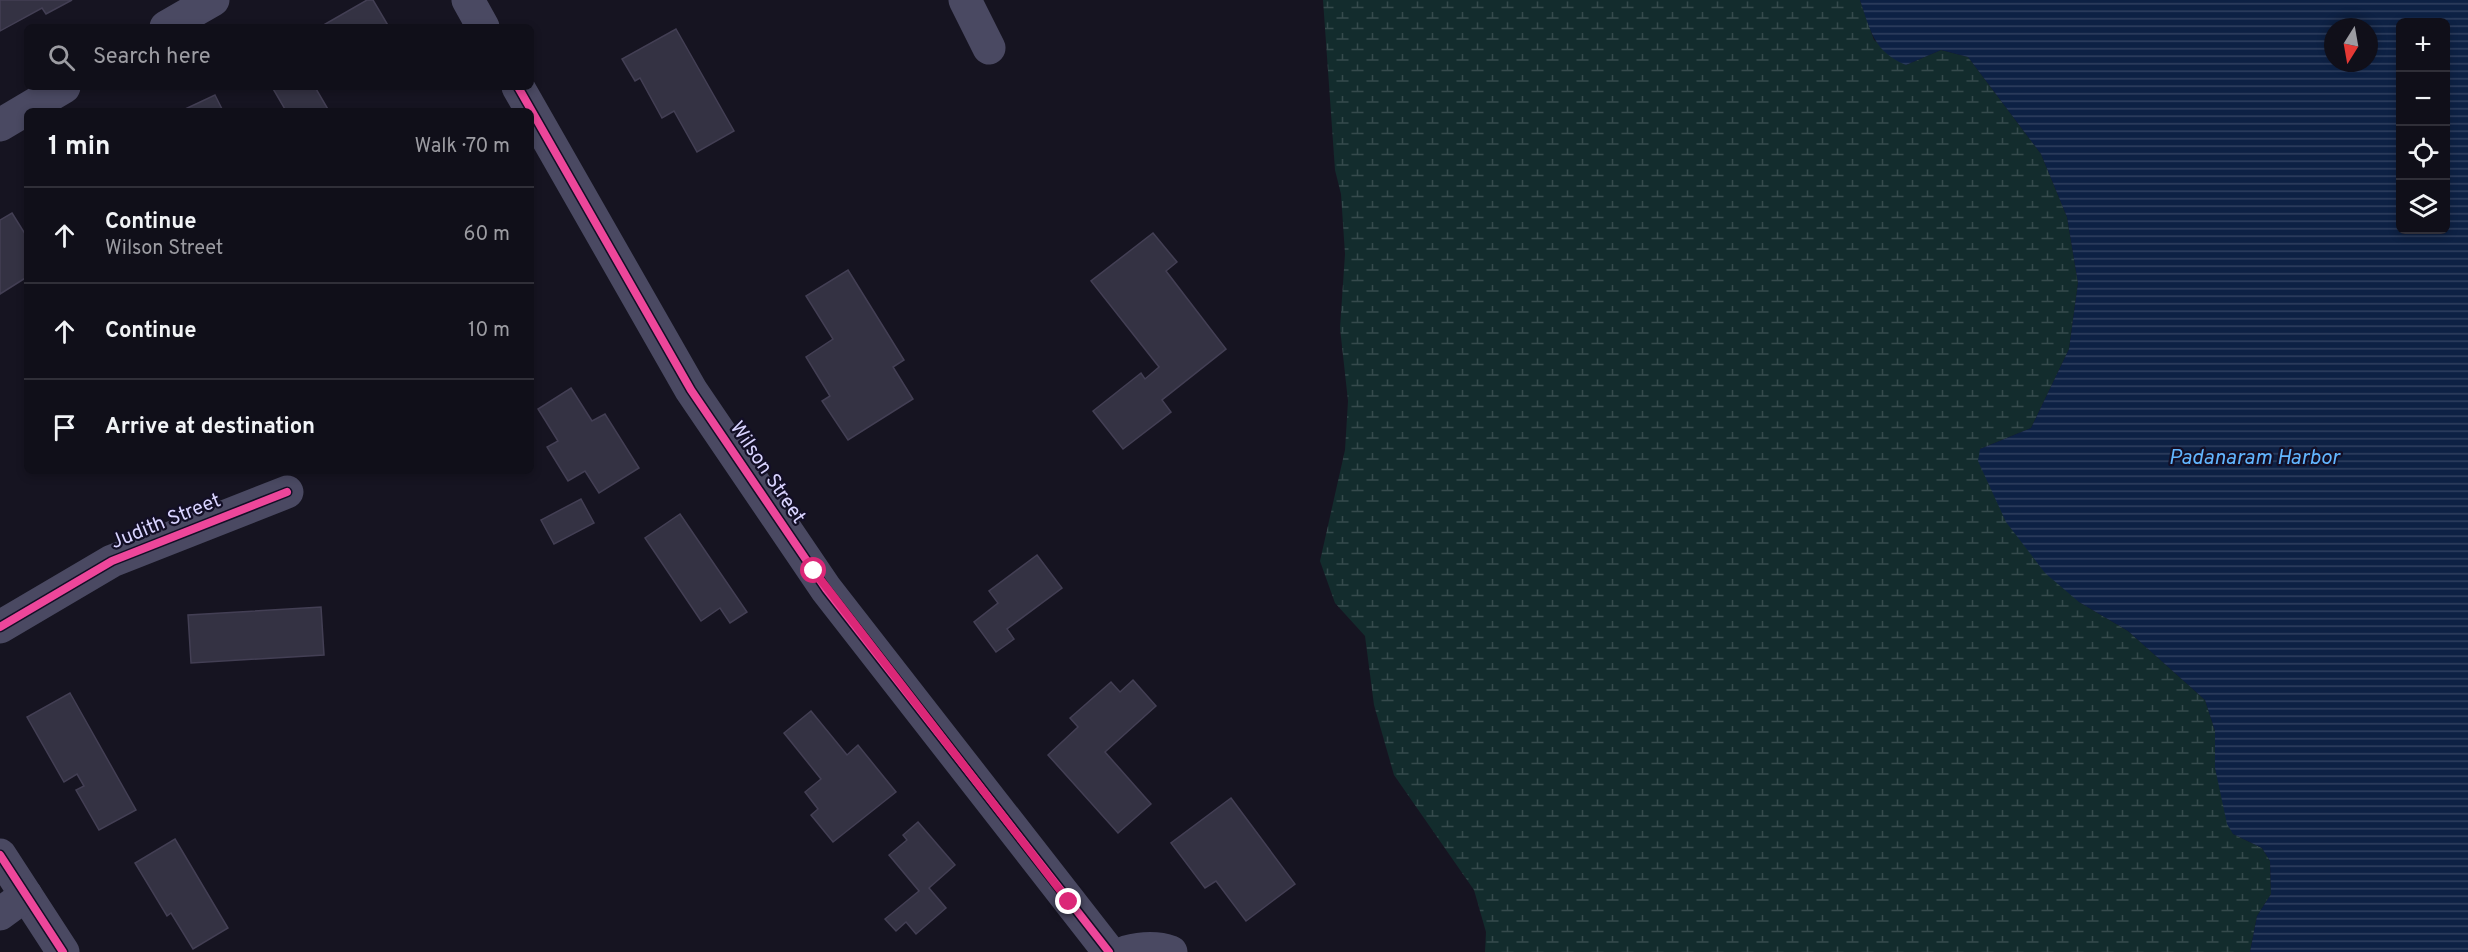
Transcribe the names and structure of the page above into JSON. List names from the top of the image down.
{
  "streets": {
    "street": ["Wilson Street", "Judith Street"]
  },
  "water": ["Padanaram Harbor"],
  "north": "bottom",
  "page": {
    "map_buttons": ["+", "−"],
    "search": "Search here",
    "heading": ["1 min", "Walk · 70 m"],
    "list": [
      ["Continue", "Wilson Street", "60 m"],
      ["Continue", "10 m"],
      "Arrive at destination"
    ]
  }
}
